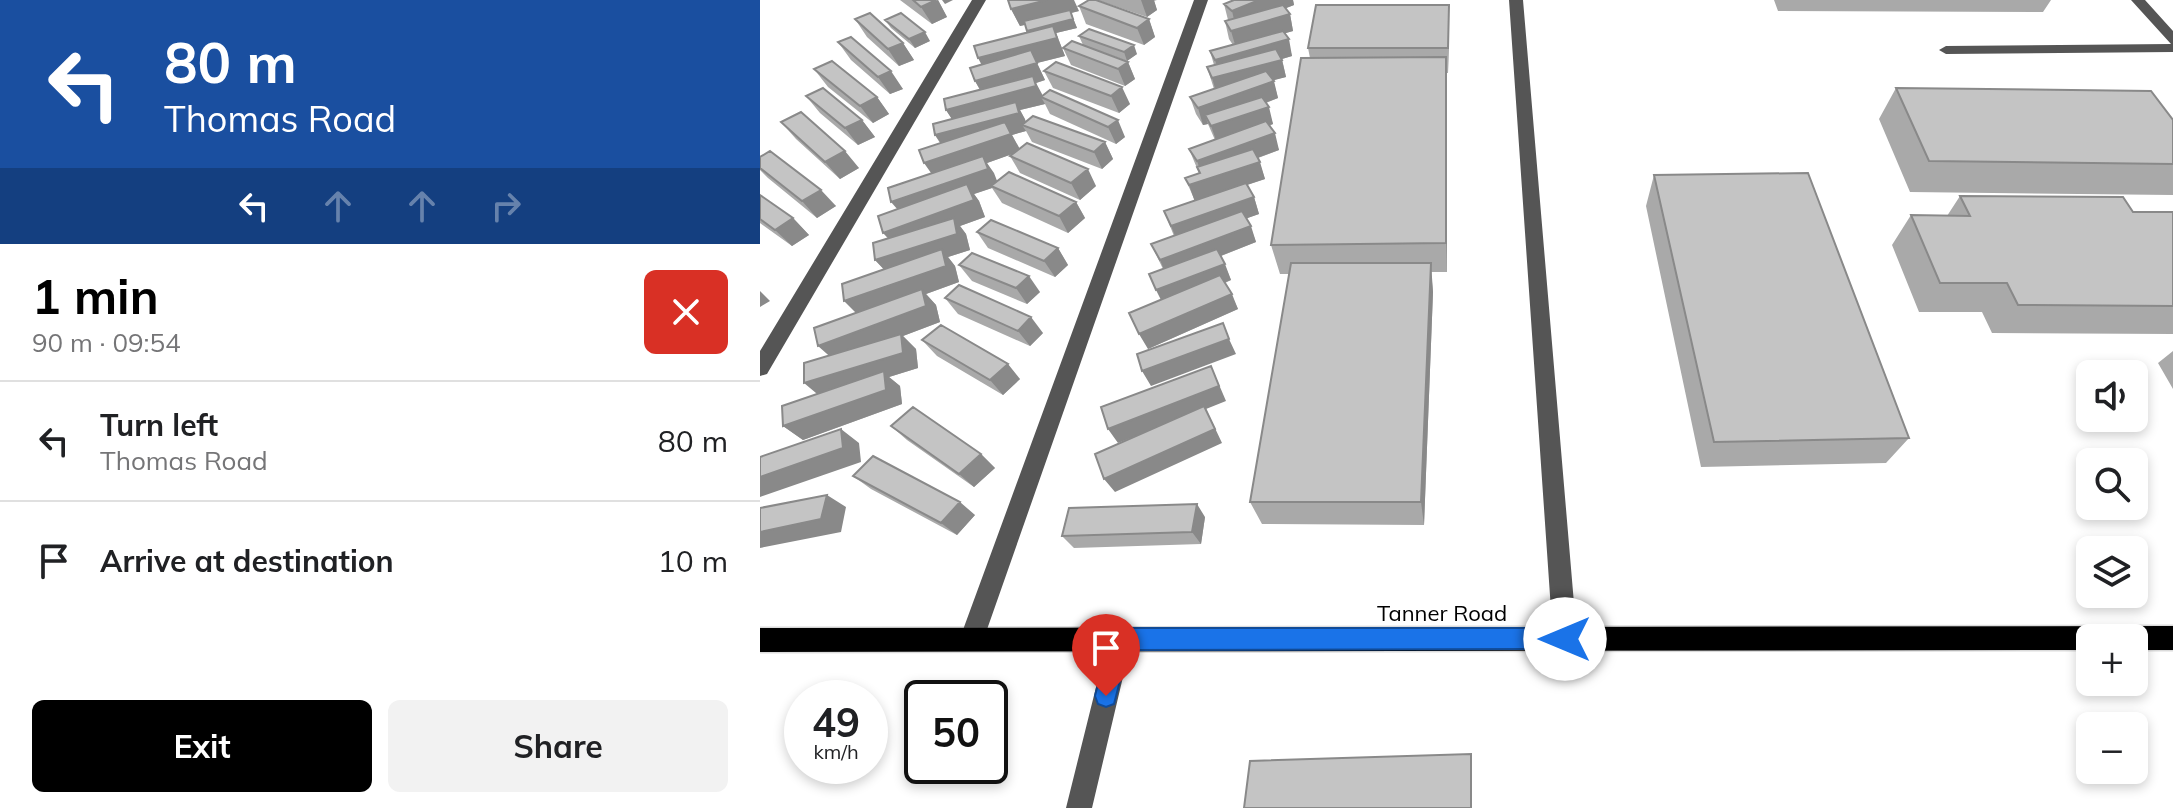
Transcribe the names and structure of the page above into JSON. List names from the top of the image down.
{
  "streets": {
    "main road": ["Tanner Road"]
  },
  "page": {
    "turn": ["80 m", "Thomas Road"],
    "heading": ["1 min", "90 m · 09:54"],
    "map_buttons": ["+", "−"],
    "list": [
      {
        "name": "Turn left",
        "note": "Thomas Road",
        "value": "80 m"
      },
      {
        "name": "Arrive at destination",
        "value": "10 m"
      }
    ],
    "speed": "49 km/h",
    "limit": "50",
    "buttons": ["Exit", "Share"]
  }
}
